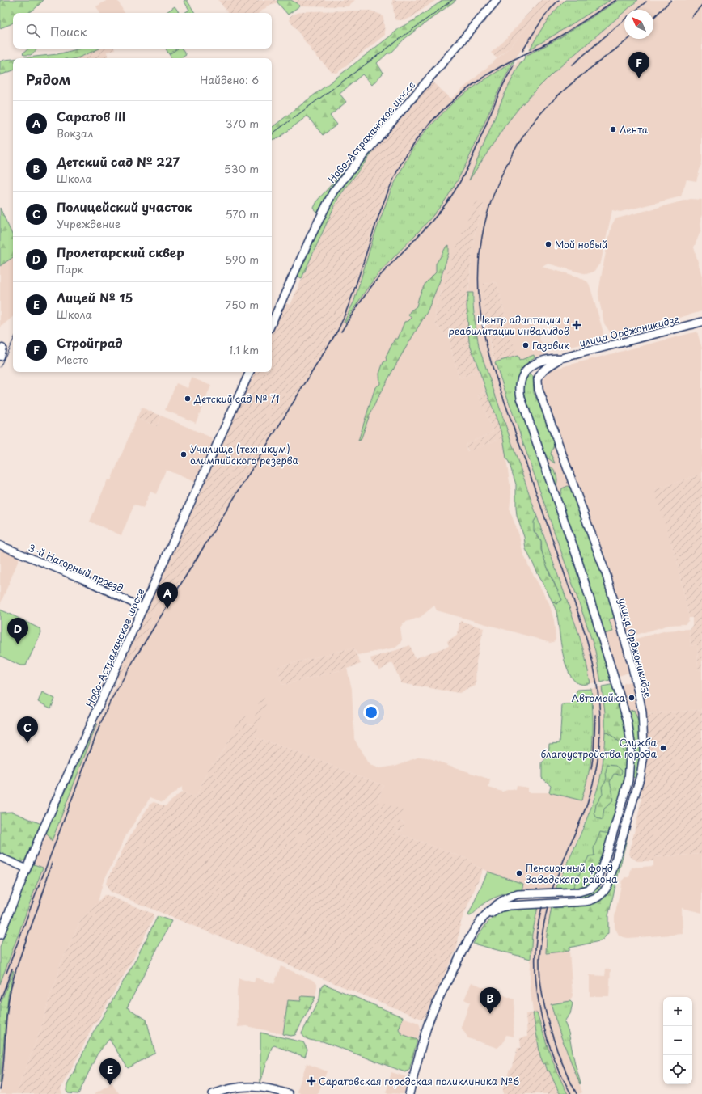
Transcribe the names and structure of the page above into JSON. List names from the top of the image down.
{
  "streets": {
    "main road": ["Ново-Астраханское шоссе", "улица Орджоникидзе"],
    "street": ["3-й Нагорный проезд"]
  },
  "crossings": [
    ["Ново-Астраханское шоссе", "3-й Нагорный проезд"]
  ],
  "places": {
    "other": [
      "Лента",
      "Мой новый",
      "Газовик",
      "Детский сад № 71",
      "Училище (техникум) олимпийского резерва",
      "Автомойка",
      "Служба благоустройства города",
      "Пенсионный фонд Заводского района"
    ],
    "health": ["Центр адаптации и реабилитации инвалидов", "Саратовская городская поликлиника №6"]
  },
  "north": "top left",
  "page": {
    "search": "Поиск",
    "pins": [
      "F",
      "A",
      "D",
      "C",
      "B",
      "E"
    ],
    "heading": ["Рядом", "Найдено: 6"],
    "list": [
      {
        "mark": "A",
        "name": "Саратов III",
        "note": "Вокзал",
        "value": "370 m"
      },
      {
        "mark": "B",
        "name": "Детский сад № 227",
        "note": "Школа",
        "value": "530 m"
      },
      {
        "mark": "C",
        "name": "Полицейский участок",
        "note": "Учреждение",
        "value": "570 m"
      },
      {
        "mark": "D",
        "name": "Пролетарский сквер",
        "note": "Парк",
        "value": "590 m"
      },
      {
        "mark": "E",
        "name": "Лицей № 15",
        "note": "Школа",
        "value": "750 m"
      },
      {
        "mark": "F",
        "name": "Стройград",
        "note": "Место",
        "value": "1.1 km"
      }
    ],
    "map_buttons": ["+", "−"]
  }
}
